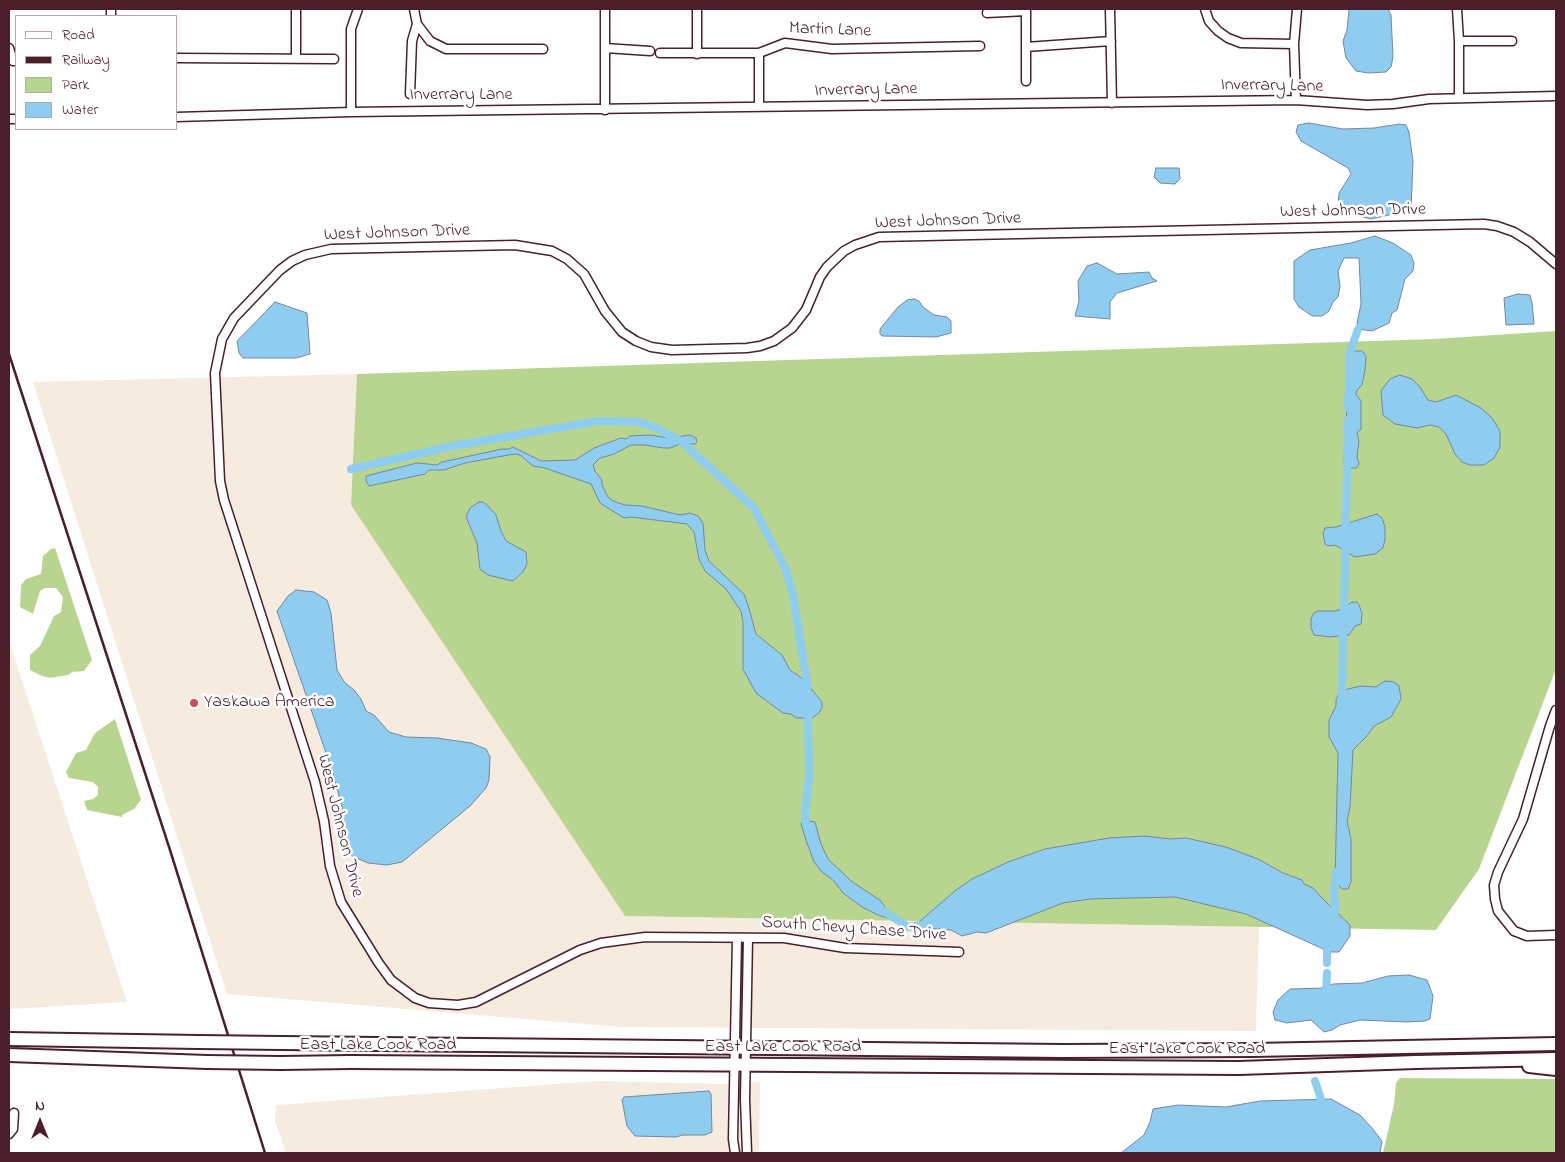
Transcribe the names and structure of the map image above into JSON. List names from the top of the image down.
{
  "streets": {
    "main road": ["East Lake Cook Road"],
    "street": [
      "Martin Lane",
      "Inverrary Lane",
      "West Johnson Drive",
      "South Chevy Chase Drive"
    ]
  },
  "crossings": [
    ["West Johnson Drive", "South Chevy Chase Drive"]
  ],
  "places": ["Yaskawa America"],
  "legend": [
    "Road",
    "Railway",
    "Park",
    "Water"
  ],
  "north": "top"
}
